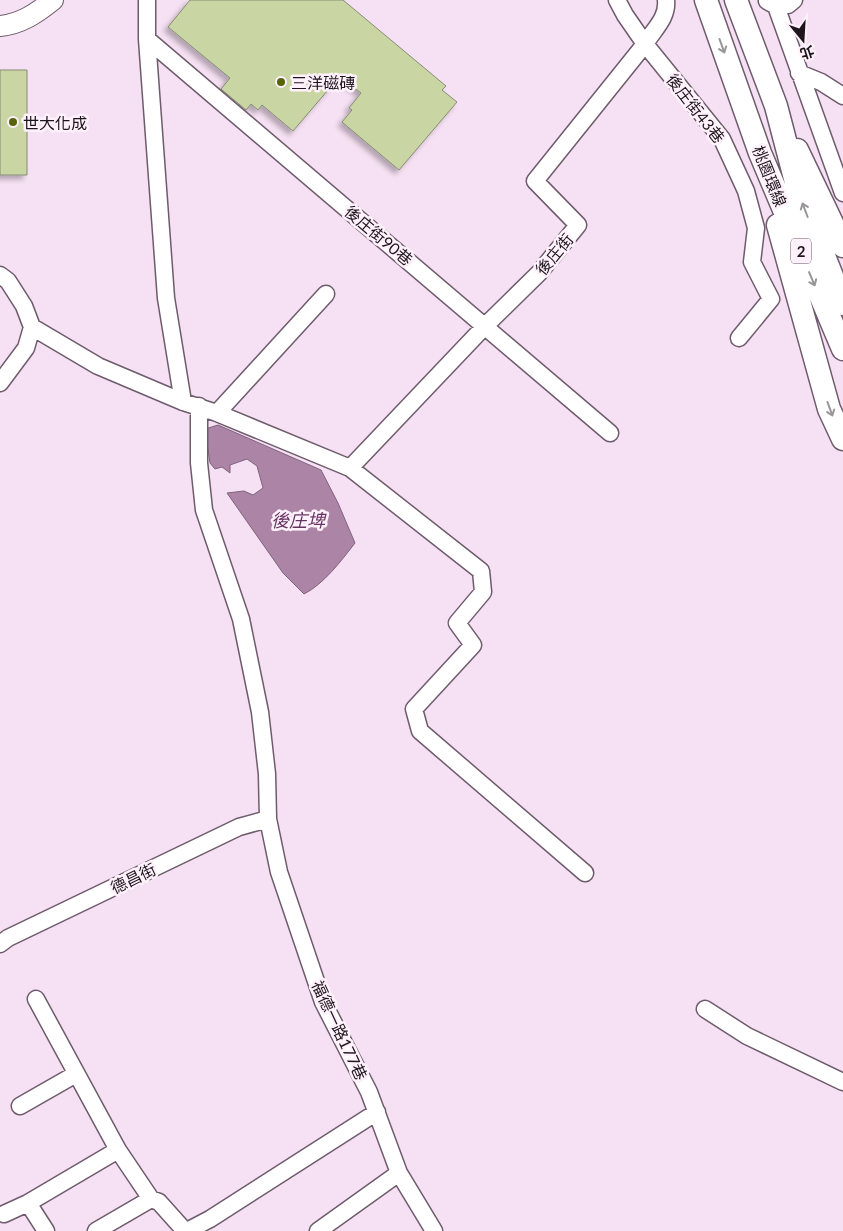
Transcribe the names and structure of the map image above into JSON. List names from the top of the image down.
{
  "streets": {
    "highway": ["桃園環線", "2"],
    "street": [
      "後庄街43巷",
      "後庄街90巷",
      "後庄街",
      "德昌街",
      "福德一路177巷"
    ]
  },
  "crossings": [
    ["後庄街43巷", "後庄街"],
    ["後庄街90巷", "後庄街"],
    ["後庄街90巷", "福德一路177巷"],
    ["德昌街", "福德一路177巷"]
  ],
  "water": ["後庄埤"],
  "places": ["三洋磁磚", "世大化成"],
  "north": "bottom"
}
